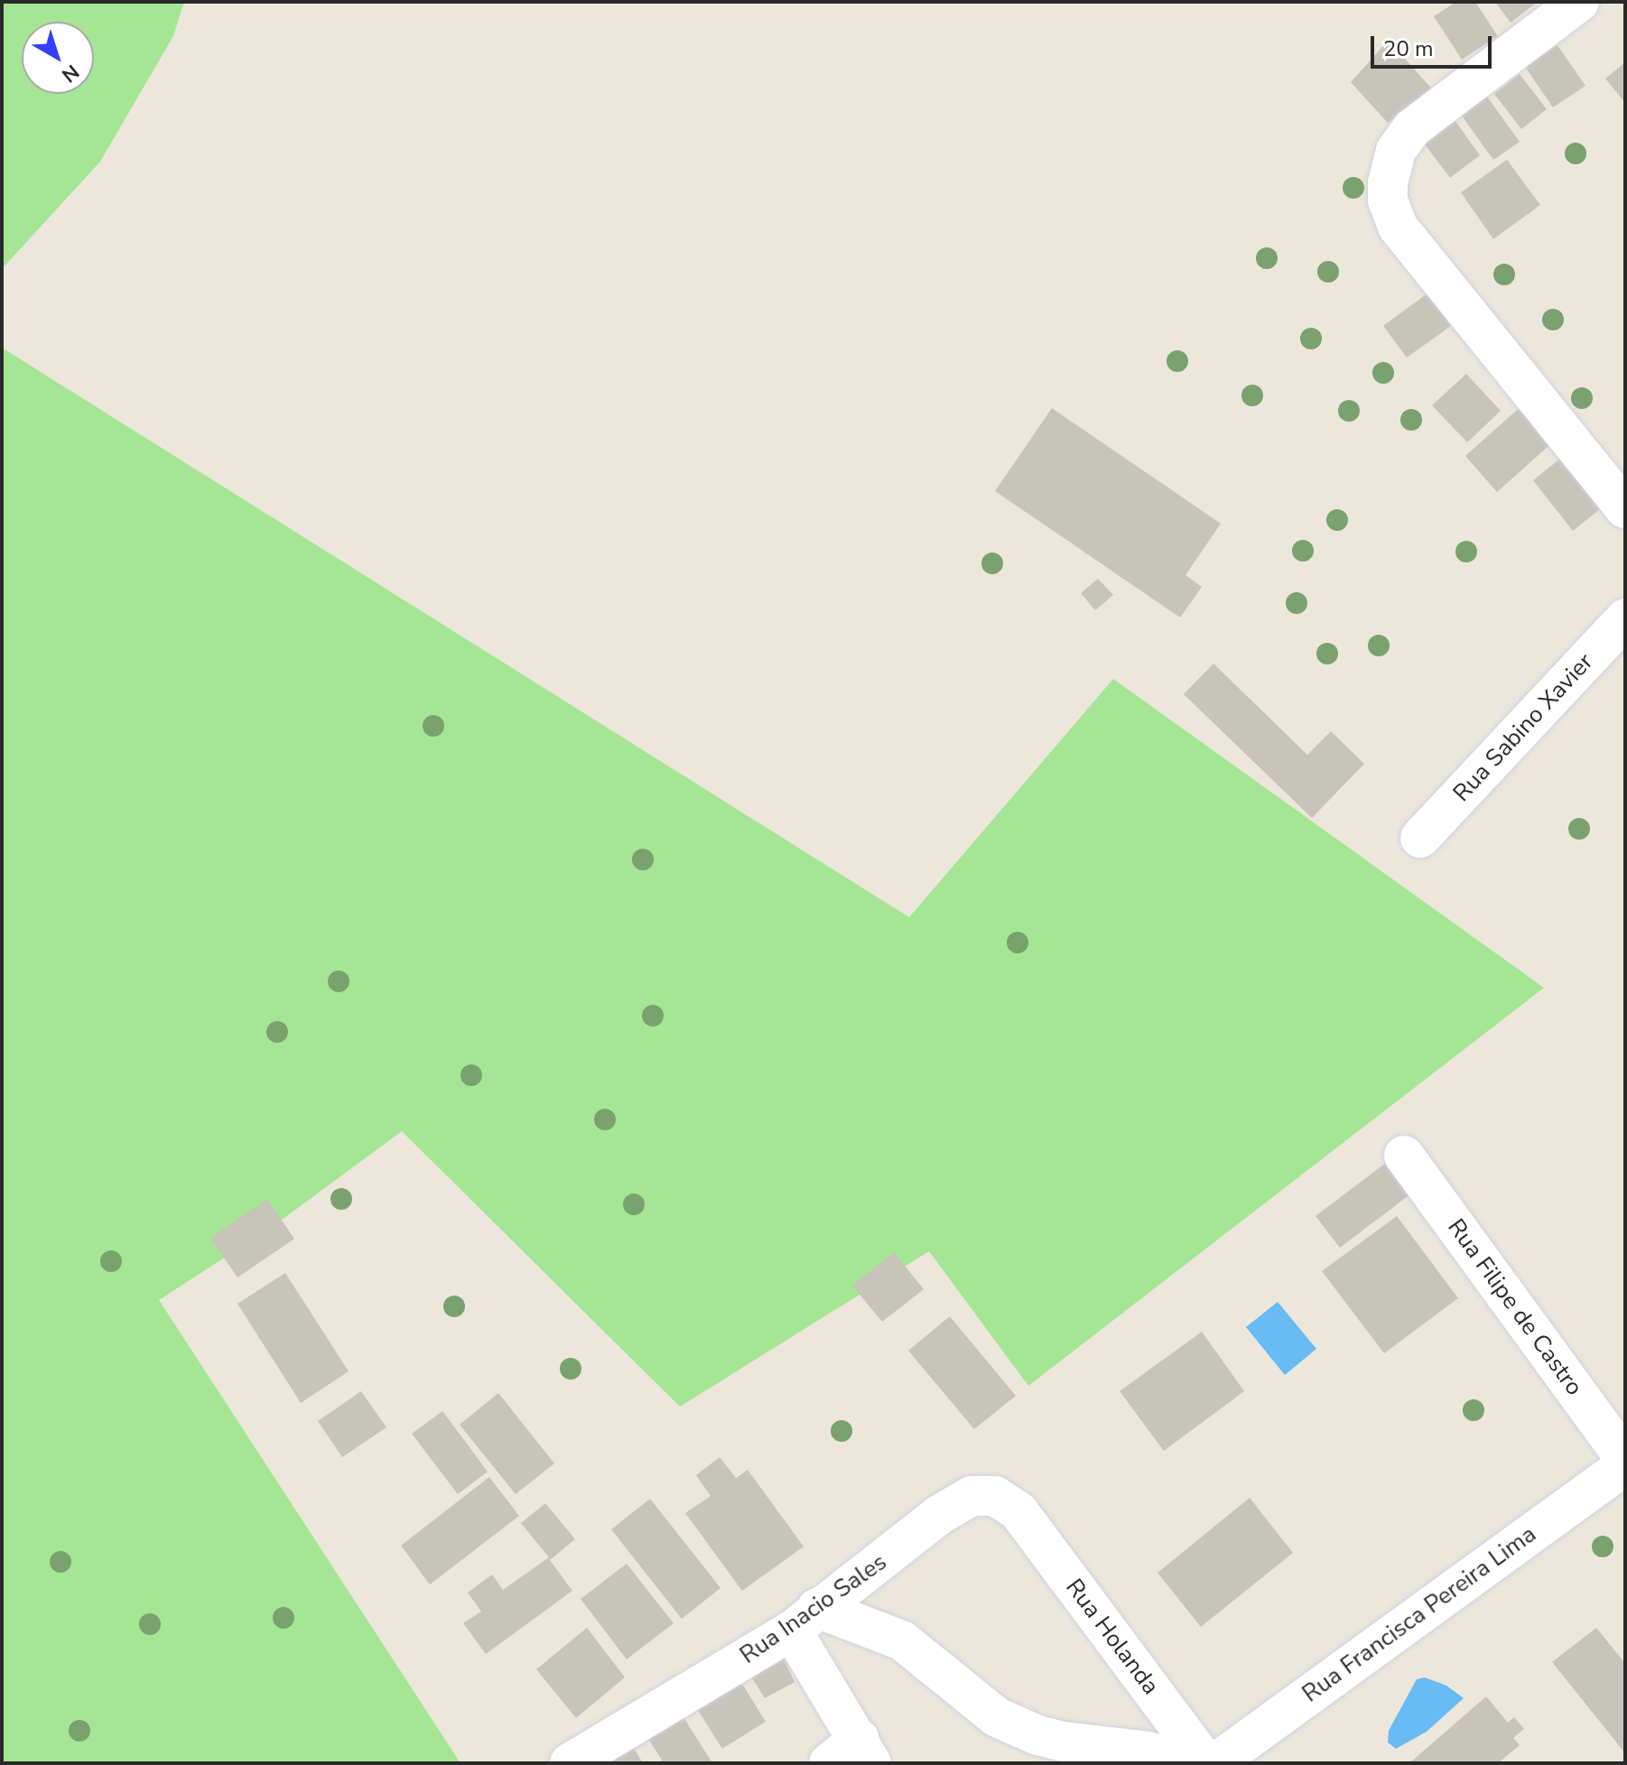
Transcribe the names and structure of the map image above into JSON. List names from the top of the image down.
{
  "streets": {
    "street": [
      "Rua Sabino Xavier",
      "Rua Filipe de Castro",
      "Rua Inacio Sales",
      "Rua Francisca Pereira Lima",
      "Rua Holanda"
    ]
  },
  "crossings": [
    ["Rua Inacio Sales", "Rua Holanda"]
  ],
  "scale_bar": "20 m",
  "north": "bottom right"
}
